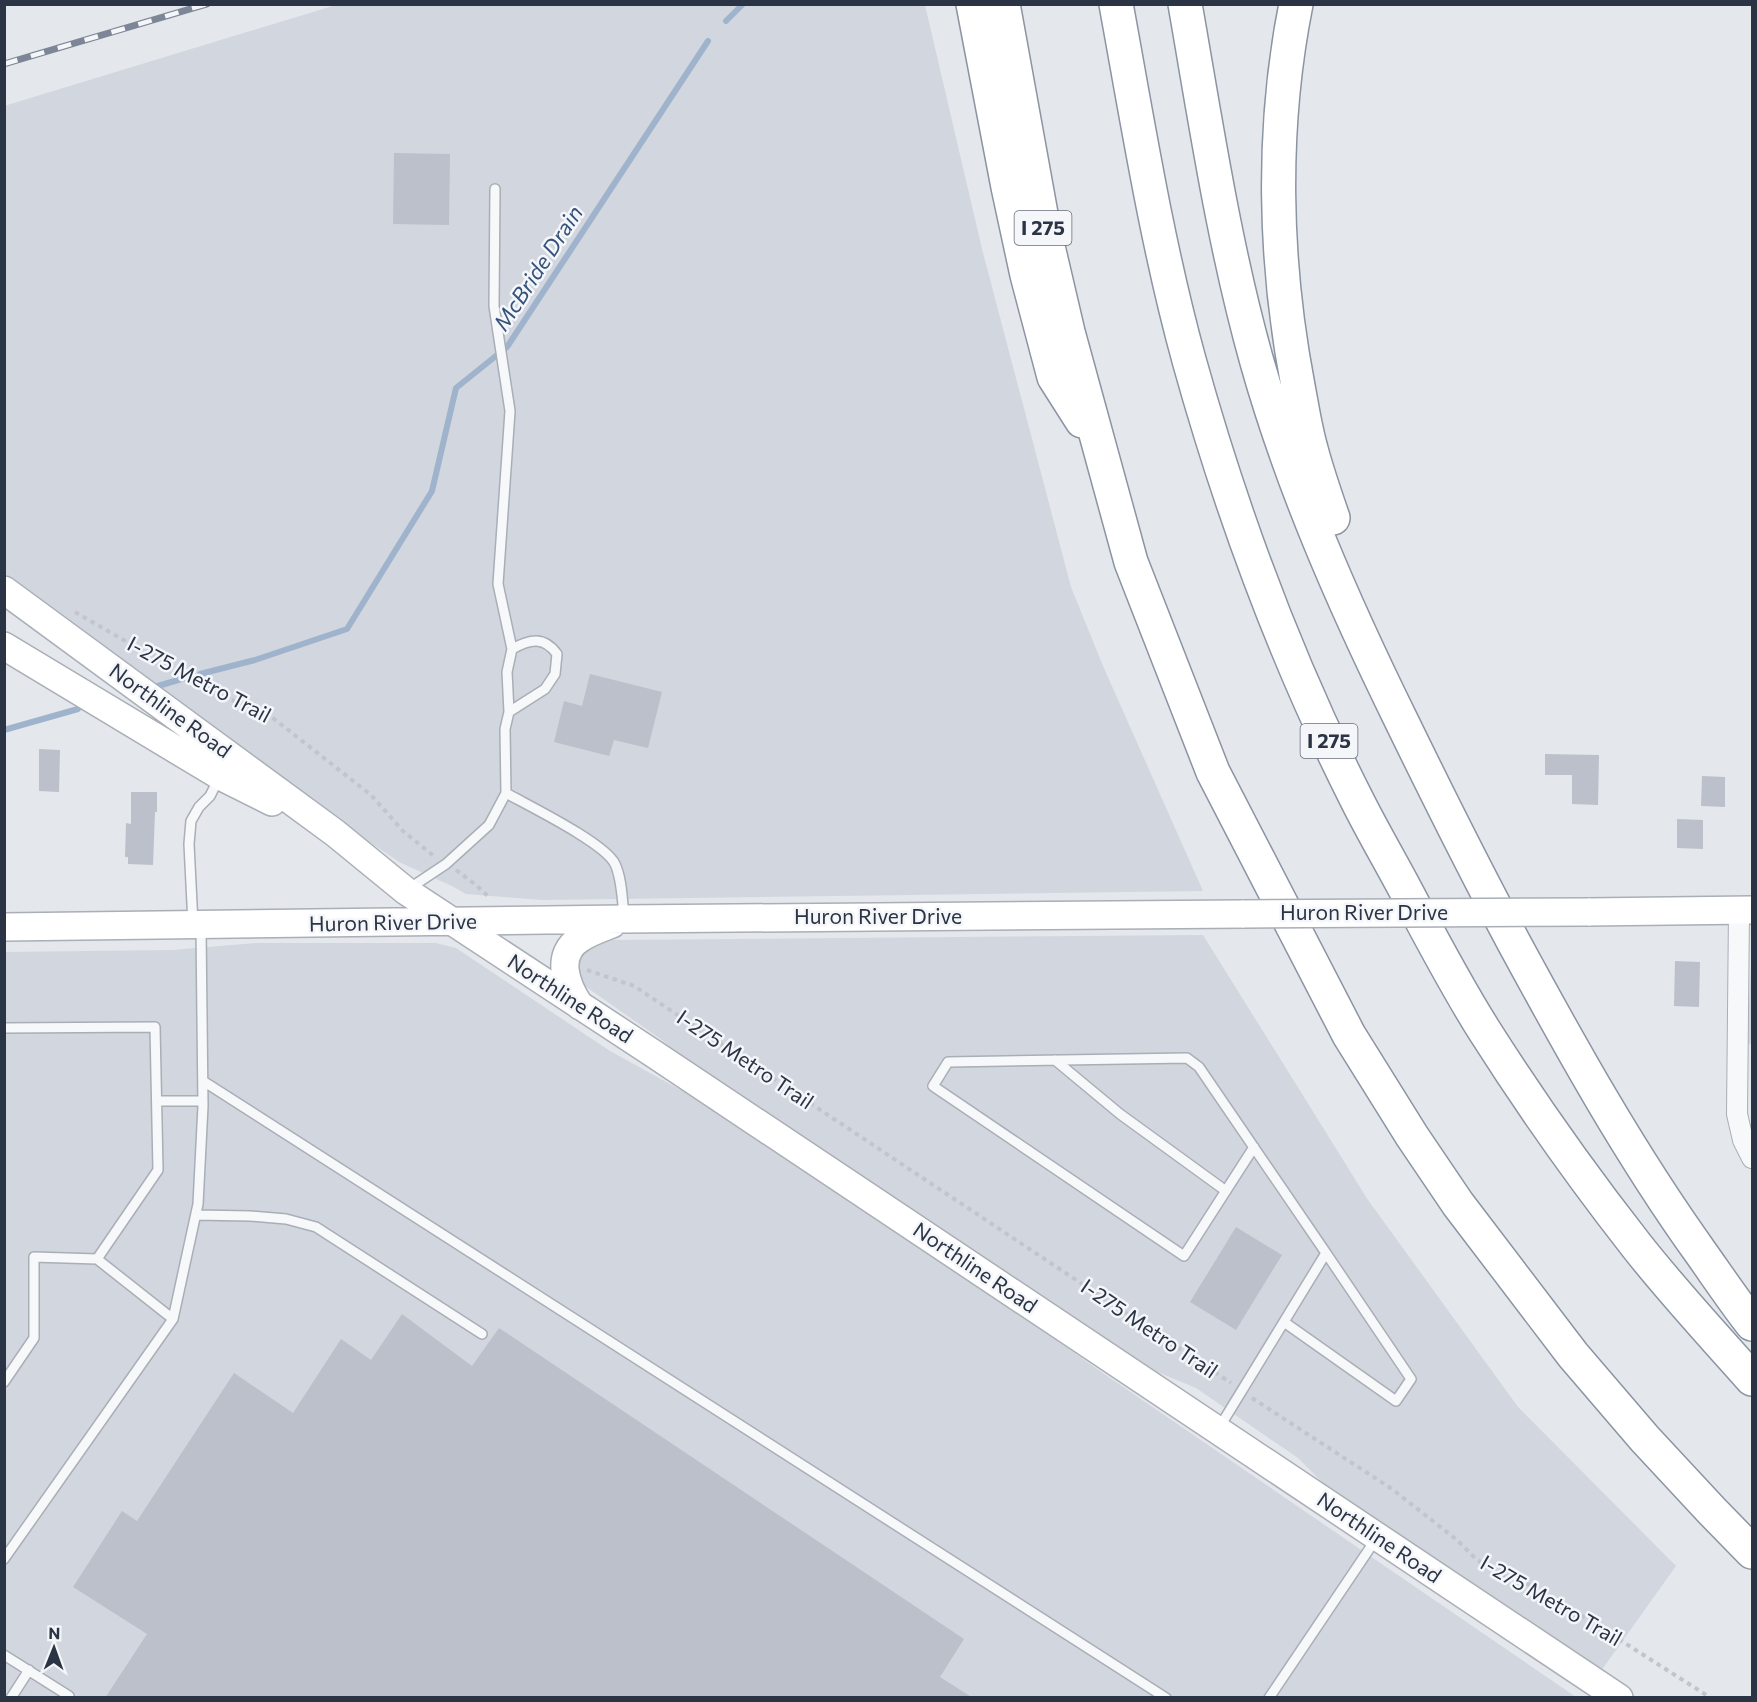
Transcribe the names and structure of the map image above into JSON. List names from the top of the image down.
{
  "streets": {
    "highway": ["I 275"],
    "street": ["Northline Road", "Huron River Drive"],
    "path": ["I-275 Metro Trail"]
  },
  "crossings": [
    ["Northline Road", "Huron River Drive"]
  ],
  "water": ["McBride Drain"],
  "north": "top"
}
